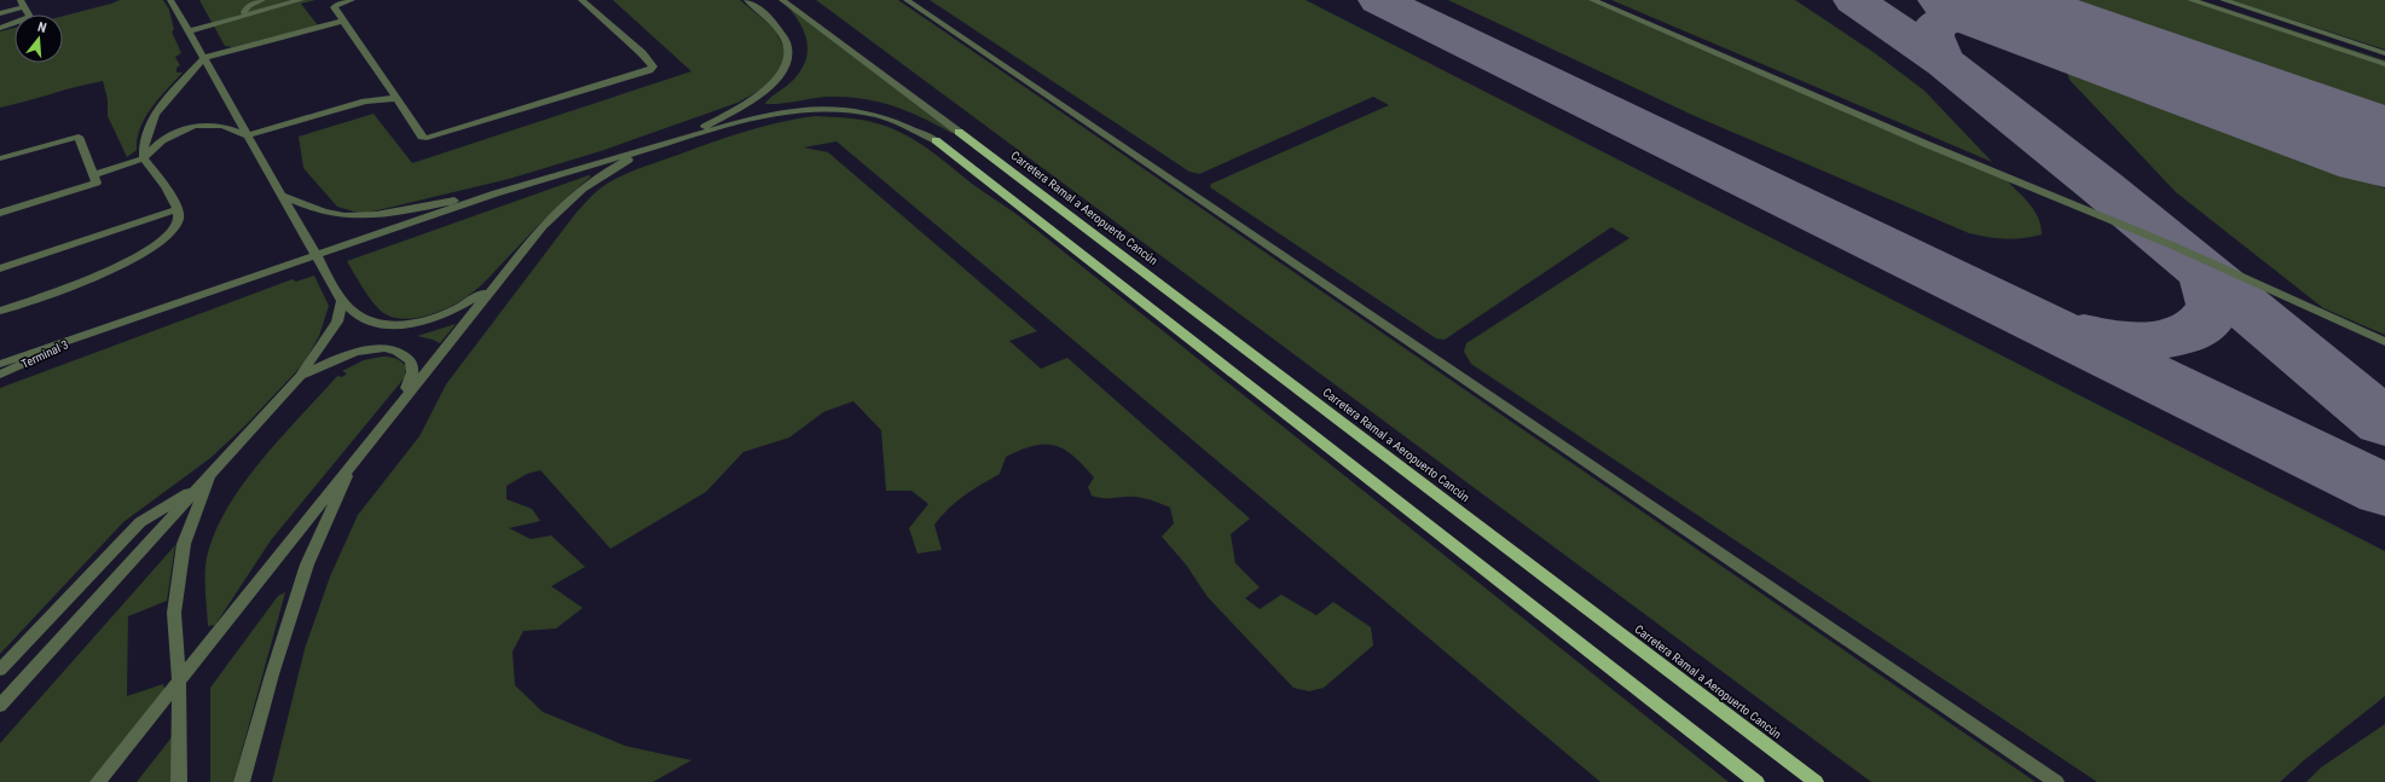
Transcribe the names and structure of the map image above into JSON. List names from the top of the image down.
{
  "streets": {
    "main road": ["Carretera Ramal a Aeropuerto Cancún"],
    "street": ["Terminal 3"]
  },
  "north": "top"
}
